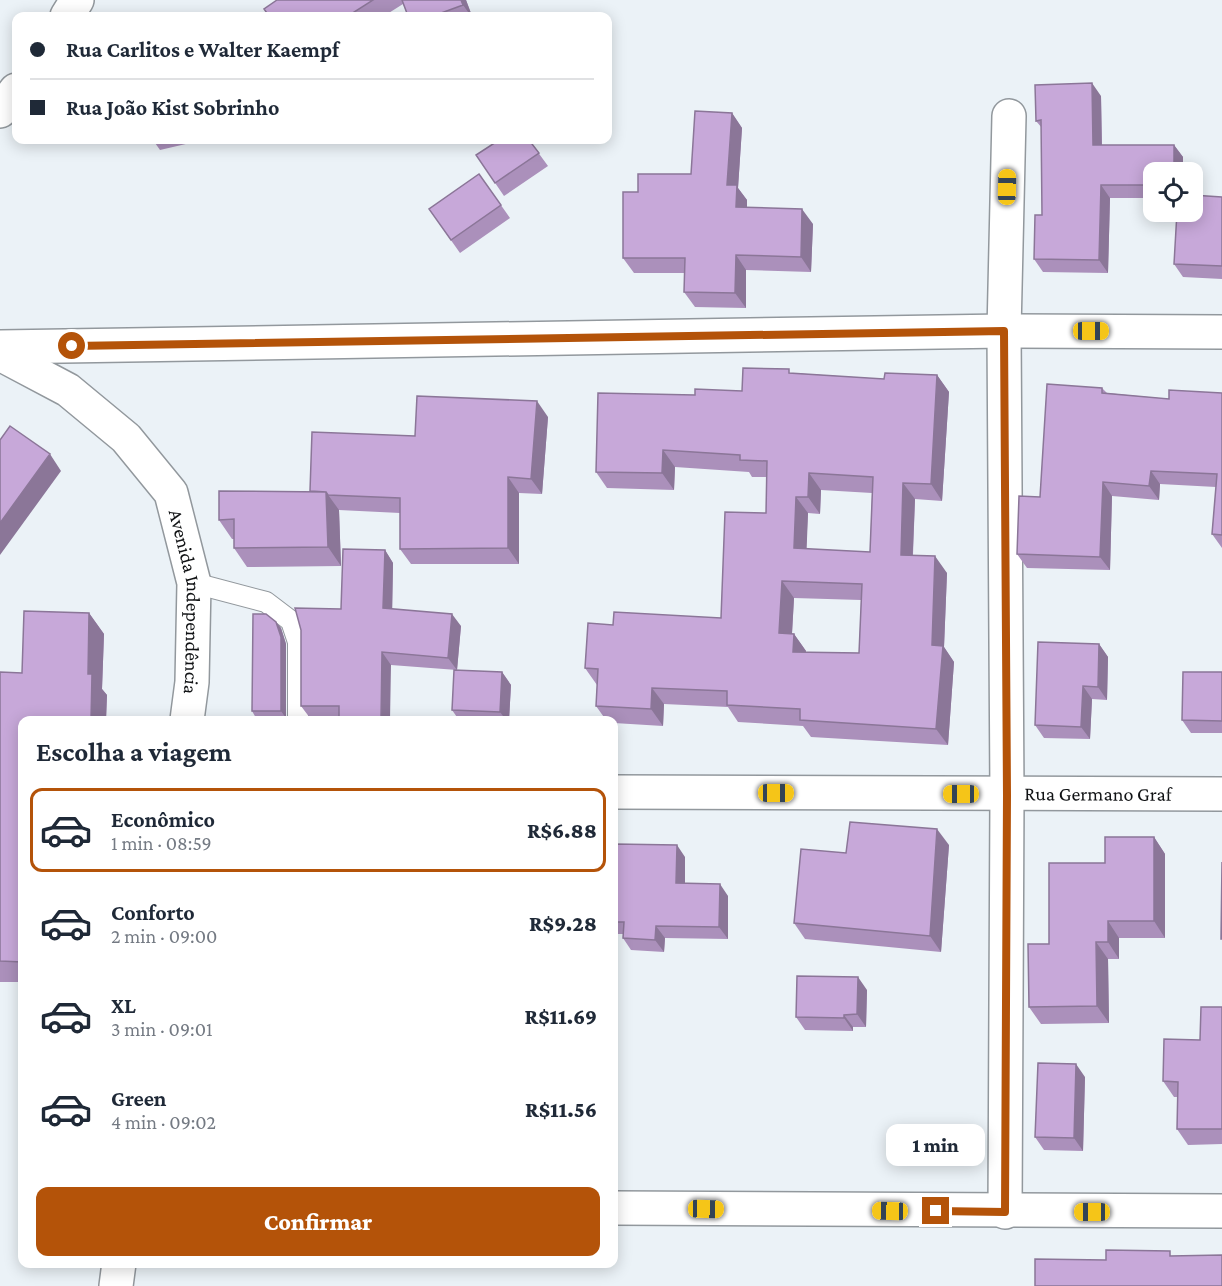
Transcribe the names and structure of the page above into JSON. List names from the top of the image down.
{
  "streets": {
    "street": ["Avenida Independência", "Rua Germano Graf"]
  },
  "page": {
    "banner": ["Rua Carlitos e Walter Kaempf", "Rua João Kist Sobrinho"],
    "heading": "Escolha a viagem",
    "list": [
      {
        "name": "Econômico",
        "note": "1 min · 08:59",
        "value": "R$6.88"
      },
      {
        "name": "Conforto",
        "note": "2 min · 09:00",
        "value": "R$9.28"
      },
      {
        "name": "XL",
        "note": "3 min · 09:01",
        "value": "R$11.69"
      },
      {
        "name": "Green",
        "note": "4 min · 09:02",
        "value": "R$11.56"
      }
    ],
    "bubble": "1 min",
    "buttons": "Confirmar"
  }
}
